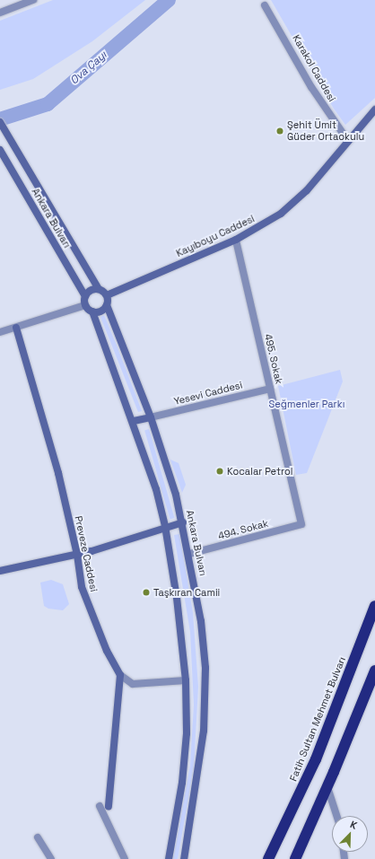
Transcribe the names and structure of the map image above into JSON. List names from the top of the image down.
{
  "streets": {
    "highway": ["Fatih Sultan Mehmet Bulvarı"],
    "main road": ["Ankara Bulvarı", "Kayıboyu Caddesi", "Preveze Caddesi"],
    "street": [
      "Karakol Caddesi",
      "495. Sokak",
      "Yesevi Caddesi",
      "494. Sokak"
    ]
  },
  "crossings": [
    ["Karakol Caddesi", "Kayıboyu Caddesi"],
    ["Ankara Bulvarı", "Kayıboyu Caddesi"],
    ["Ankara Bulvarı", "Yesevi Caddesi"],
    ["Ankara Bulvarı", "494. Sokak"],
    ["Kayıboyu Caddesi", "495. Sokak"],
    ["495. Sokak", "Yesevi Caddesi"],
    ["495. Sokak", "494. Sokak"]
  ],
  "water": ["Ova Çayı"],
  "parks": ["Seğmenler Parkı"],
  "places": ["Şehit Ümit Güder Ortaokulu", "Kocalar Petrol", "Taşkıran Camii"],
  "north": "top right"
}
